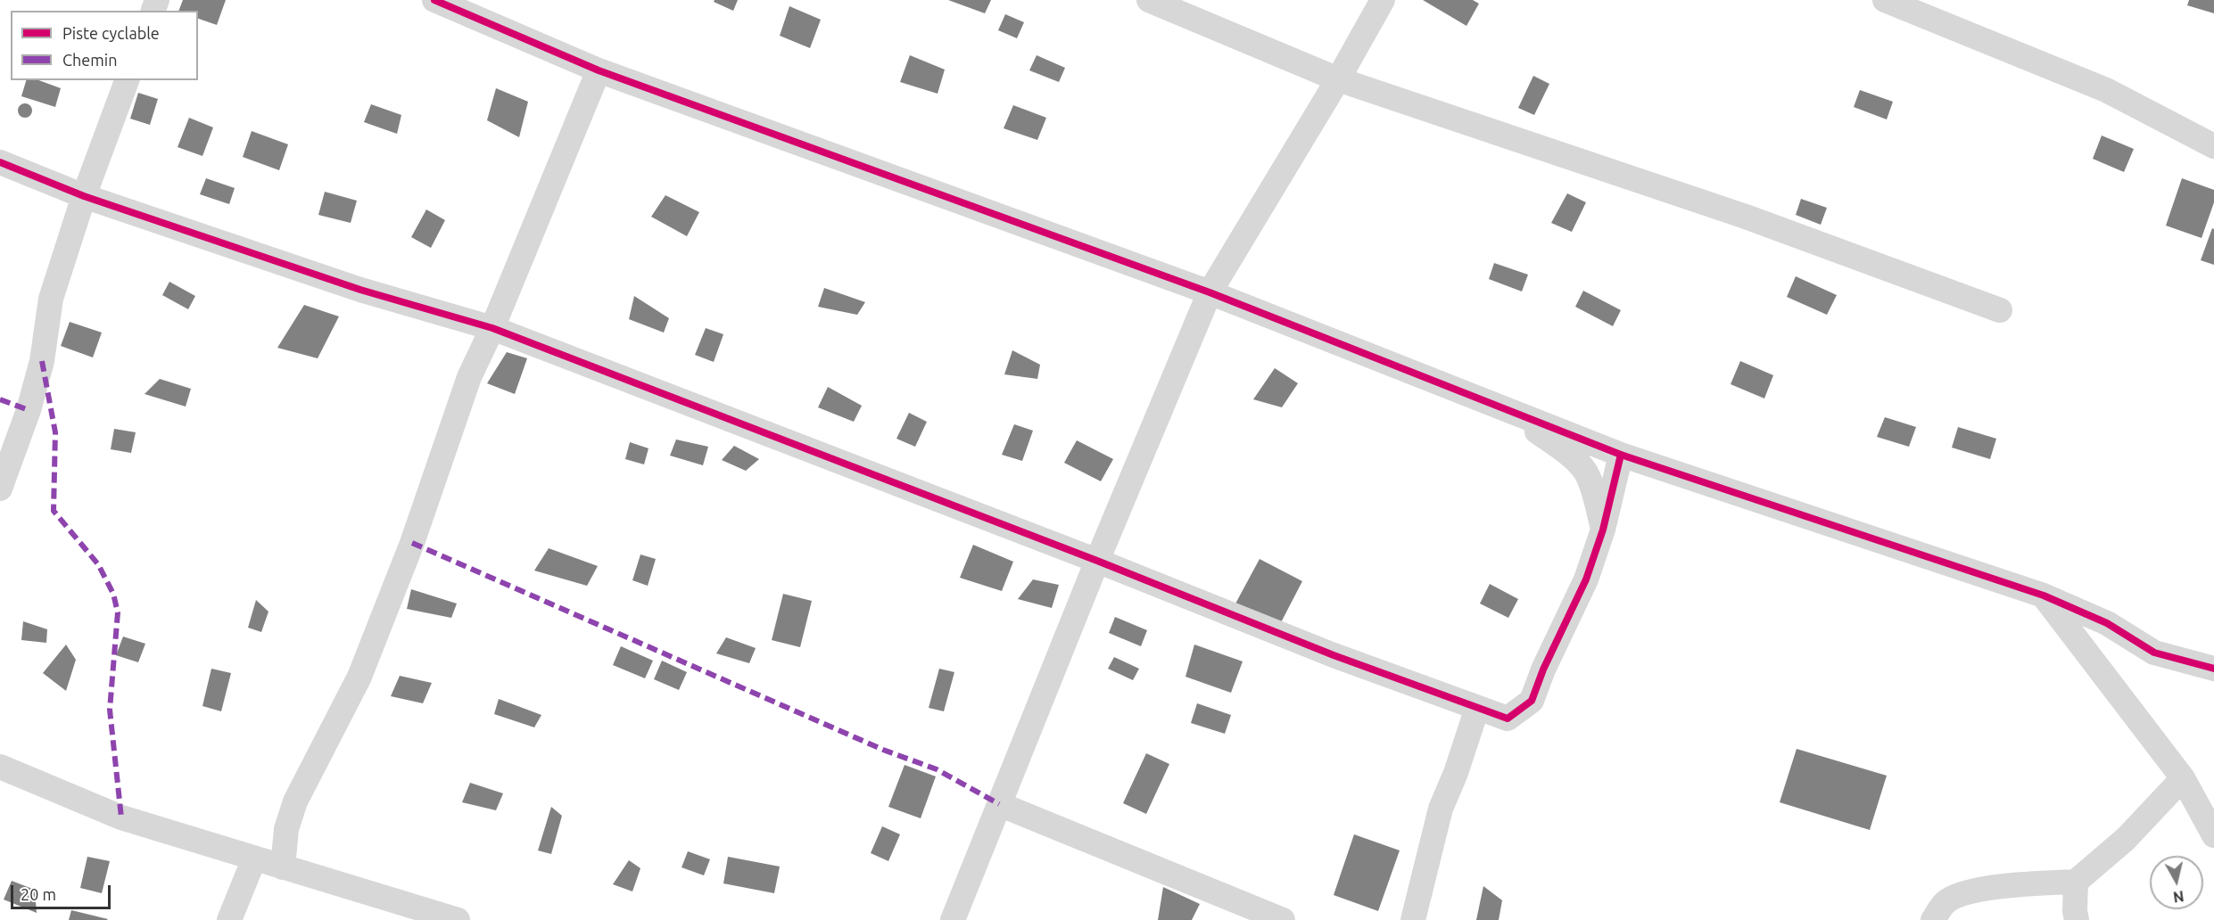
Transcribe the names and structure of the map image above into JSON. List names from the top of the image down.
{
  "legend": ["Piste cyclable", "Chemin"],
  "scale_bar": "20 m",
  "north": "bottom"
}
